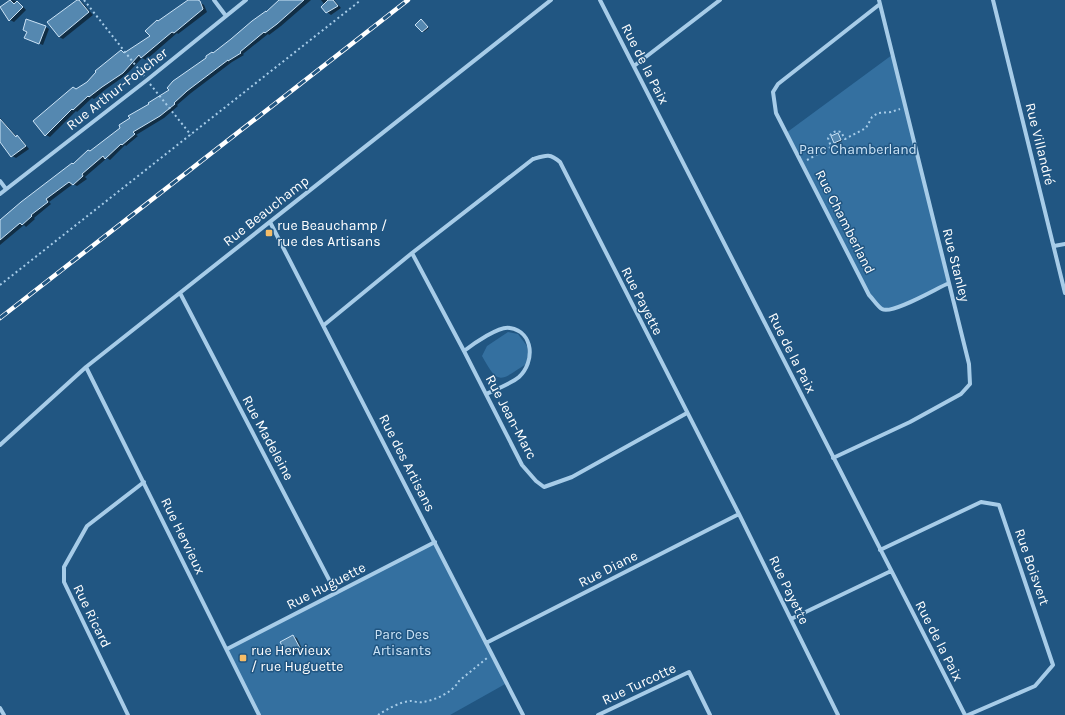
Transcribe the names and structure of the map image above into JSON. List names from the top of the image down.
{
  "streets": {
    "street": [
      "Rue de la Paix",
      "Rue Arthur-Foucher",
      "Rue Villandré",
      "Rue Beauchamp",
      "Rue Chamberland",
      "Rue Stanley",
      "Rue Payette",
      "Rue Jean-Marc",
      "Rue Madeleine",
      "Rue des Artisans",
      "Rue Hervieux",
      "Rue Boisvert",
      "Rue Diane",
      "Rue Huguette",
      "Rue Ricard",
      "Rue Turcotte"
    ]
  },
  "crossings": [
    ["Rue de la Paix", "Rue Stanley"],
    ["Rue de la Paix", "Rue Boisvert"],
    ["Rue Beauchamp", "Rue Madeleine"],
    ["Rue Beauchamp", "Rue des Artisans"],
    ["Rue Beauchamp", "Rue Hervieux"],
    ["Rue Chamberland", "Rue Stanley"],
    ["Rue Payette", "Rue Jean-Marc"],
    ["Rue Payette", "Rue des Artisans"],
    ["Rue Payette", "Rue Diane"],
    ["Rue Madeleine", "Rue Huguette"],
    ["Rue des Artisans", "Rue Diane"],
    ["Rue des Artisans", "Rue Huguette"],
    ["Rue Hervieux", "Rue Huguette"],
    ["Rue Hervieux", "Rue Ricard"]
  ],
  "parks": ["Parc Chamberland", "Parc Des Artisants"],
  "places": {
    "transit": ["rue Beauchamp / rue des Artisans", "rue Hervieux / rue Huguette"]
  }
}
